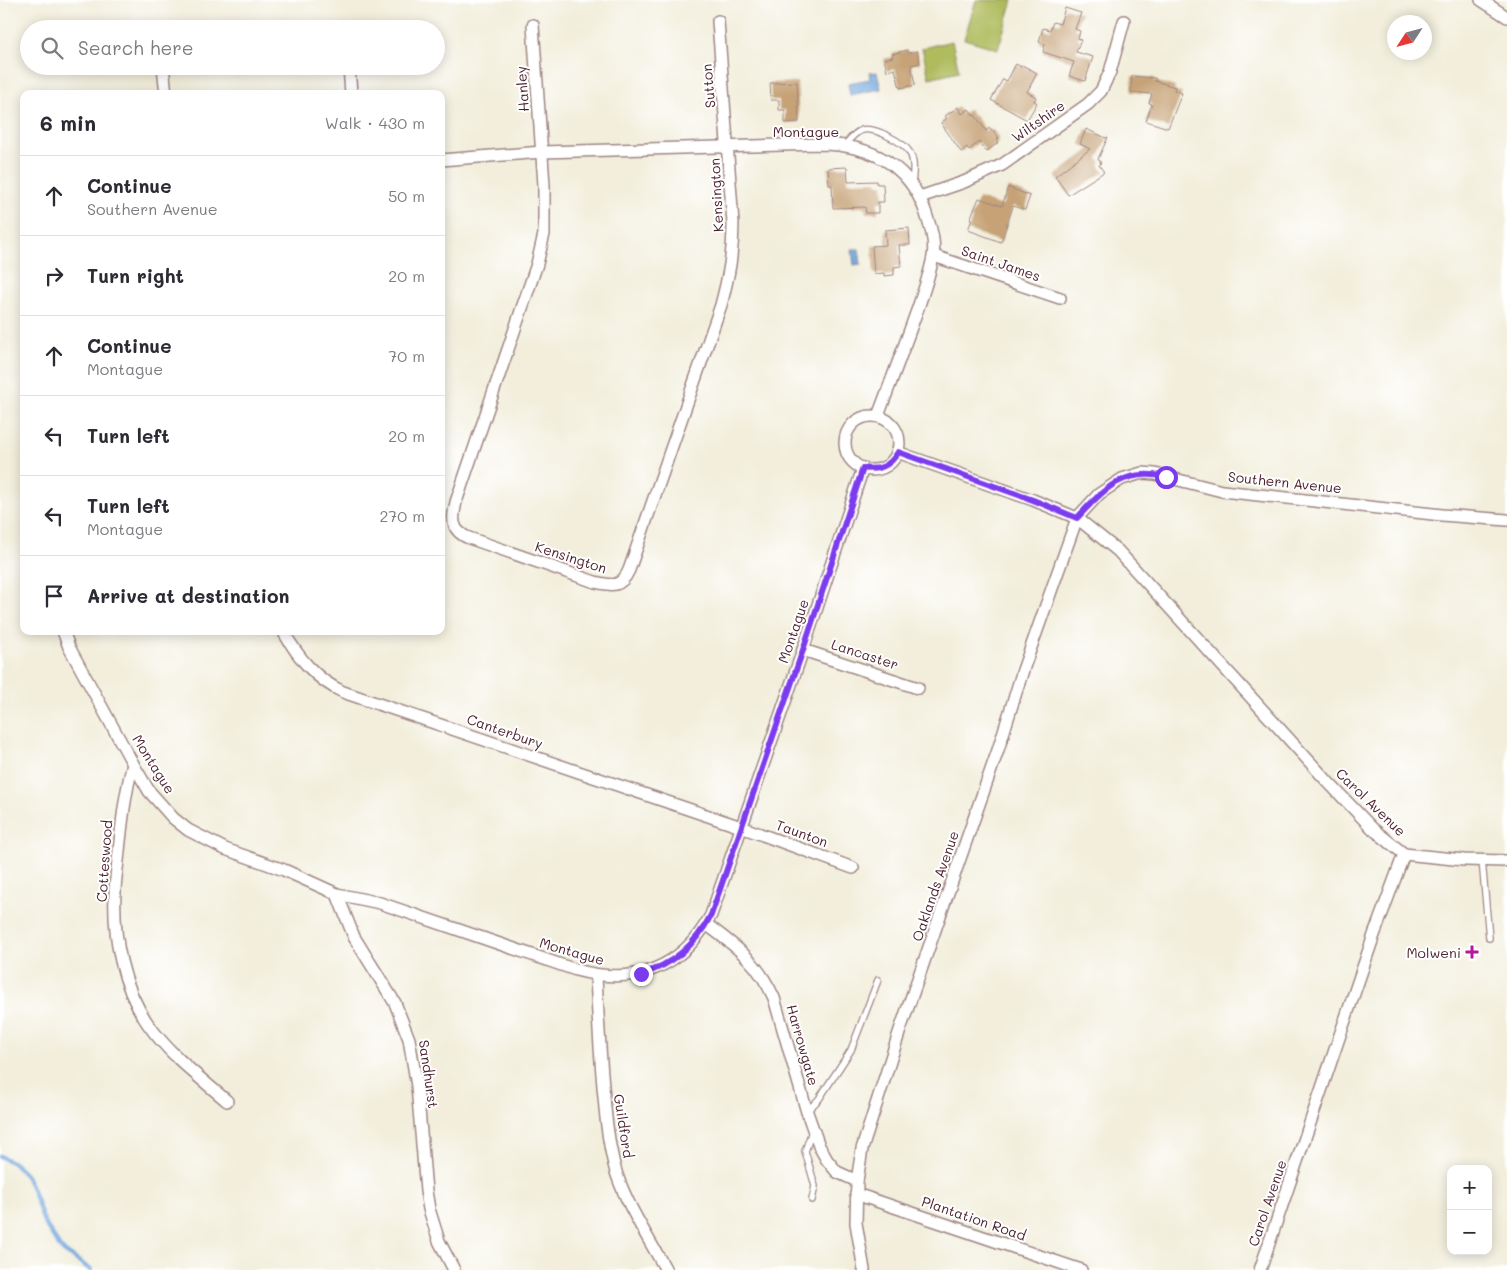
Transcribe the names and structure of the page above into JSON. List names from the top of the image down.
{
  "streets": {
    "street": [
      "Sutton",
      "Hanley",
      "Wiltshire",
      "Montague",
      "Kensington",
      "Saint James",
      "Southern Avenue",
      "Lancaster",
      "Canterbury",
      "Carol Avenue",
      "Taunton",
      "Cotteswood",
      "Oaklands Avenue",
      "Harrowgate",
      "Sandhurst",
      "Guildford",
      "Plantation Road"
    ]
  },
  "crossings": [
    ["Sutton", "Montague"],
    ["Sutton", "Kensington"],
    ["Hanley", "Montague"],
    ["Hanley", "Kensington"],
    ["Wiltshire", "Montague"],
    ["Montague", "Kensington"],
    ["Montague", "Saint James"],
    ["Montague", "Lancaster"],
    ["Montague", "Canterbury"],
    ["Montague", "Carol Avenue"],
    ["Montague", "Taunton"],
    ["Montague", "Cotteswood"],
    ["Montague", "Harrowgate"],
    ["Montague", "Sandhurst"],
    ["Montague", "Guildford"],
    ["Southern Avenue", "Carol Avenue"],
    ["Southern Avenue", "Oaklands Avenue"],
    ["Canterbury", "Taunton"],
    ["Carol Avenue", "Oaklands Avenue"],
    ["Oaklands Avenue", "Harrowgate"],
    ["Oaklands Avenue", "Plantation Road"]
  ],
  "places": {
    "health": ["Molweni"]
  },
  "north": "bottom left",
  "page": {
    "search": "Search here",
    "heading": ["6 min", "Walk · 430 m"],
    "list": [
      ["Continue", "Southern Avenue", "50 m"],
      ["Turn right", "20 m"],
      ["Continue", "Montague", "70 m"],
      ["Turn left", "20 m"],
      ["Turn left", "Montague", "270 m"],
      "Arrive at destination"
    ],
    "map_buttons": ["+", "−"]
  }
}
